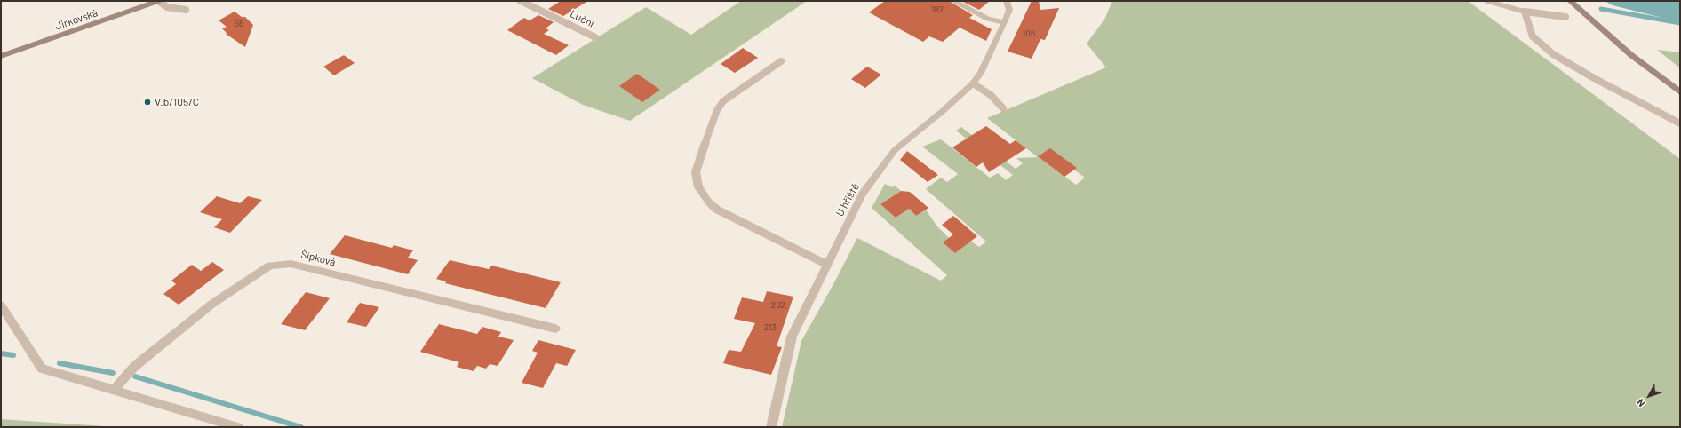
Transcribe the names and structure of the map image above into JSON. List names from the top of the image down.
{
  "streets": {
    "main road": ["Jirkovská"],
    "street": ["U hřiště", "Šípková"],
    "lane": ["Luční"]
  },
  "places": ["V.b/105/C"],
  "house_numbers": [
    "182",
    "56",
    "106",
    "202",
    "213"
  ],
  "north": "bottom left"
}
